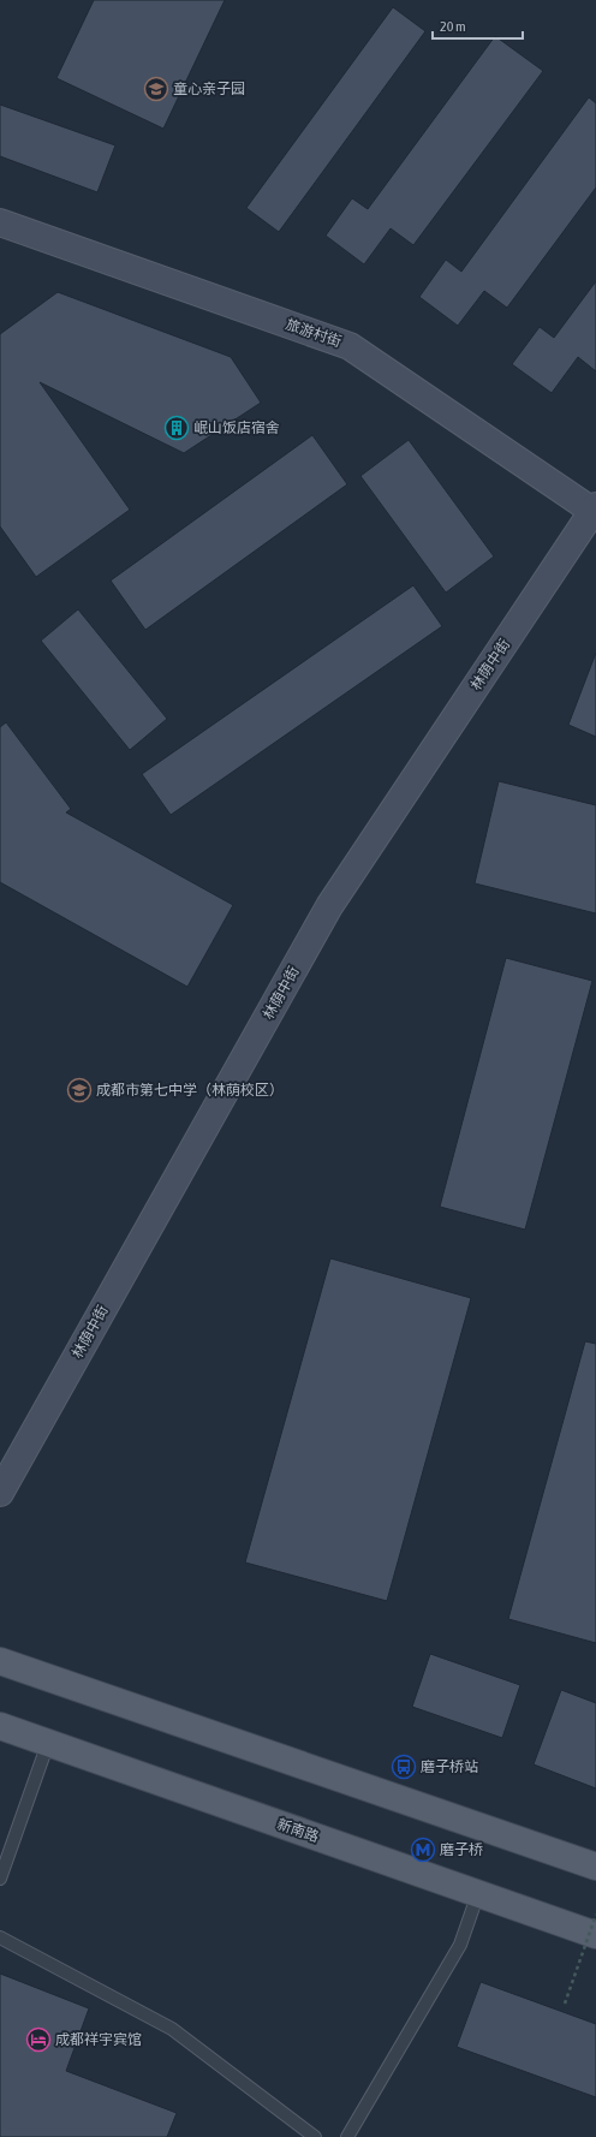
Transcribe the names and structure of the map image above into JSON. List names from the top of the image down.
{
  "streets": {
    "main road": ["新南路"],
    "street": ["旅游村街", "林荫中街"]
  },
  "crossings": [
    ["旅游村街", "林荫中街"]
  ],
  "places": {
    "school or university": ["童心亲子园", "成都市第七中学（林荫校区）"],
    "building": ["岷山饭店宿舍"],
    "bus stop": ["磨子桥站"],
    "metro station": ["磨子桥"],
    "hotel": ["成都祥宇宾馆"]
  },
  "scale_bar": "20 m"
}
